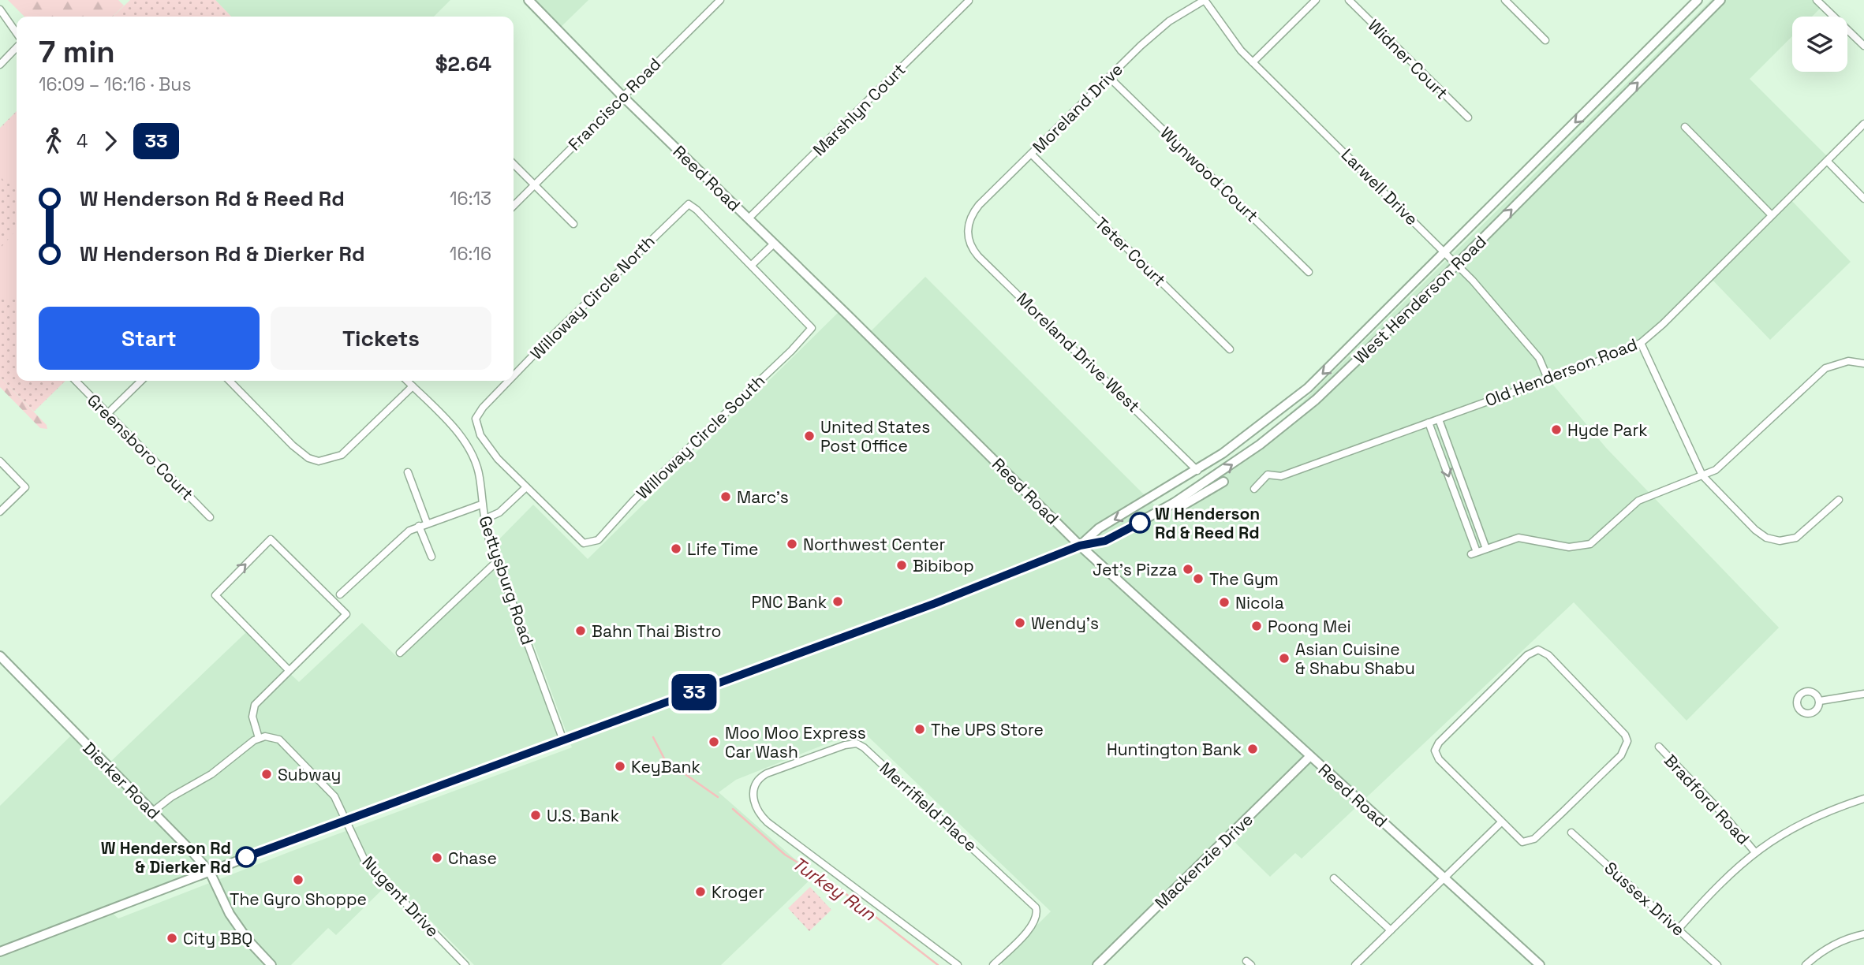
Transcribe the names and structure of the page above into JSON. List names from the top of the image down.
{
  "streets": {
    "main road": [
      "Reed Road",
      "West Henderson Road",
      "Dierker Road",
      "Mackenzie Drive"
    ],
    "street": [
      "Widner Court",
      "Francisco Road",
      "Moreland Drive",
      "Marshlyn Court",
      "Wynwood Court",
      "Larwell Drive",
      "Teter Court",
      "Willoway Circle North",
      "Moreland Drive West",
      "Old Henderson Road",
      "Willoway Circle South",
      "Greensboro Court",
      "Gettysburg Road",
      "Bradford Road",
      "Merrifield Place",
      "Nugent Drive",
      "Sussex Drive"
    ]
  },
  "crossings": [
    ["Francisco Road", "Reed Road"],
    ["Moreland Drive", "Wynwood Court"],
    ["Moreland Drive", "Larwell Drive"],
    ["Moreland Drive", "Teter Court"],
    ["Moreland Drive", "Moreland Drive West"],
    ["Marshlyn Court", "Reed Road"],
    ["Reed Road", "West Henderson Road"],
    ["Reed Road", "Mackenzie Drive"],
    ["Larwell Drive", "West Henderson Road"],
    ["Larwell Drive", "Old Henderson Road"],
    ["Willoway Circle North", "Willoway Circle South"],
    ["West Henderson Road", "Moreland Drive West"],
    ["West Henderson Road", "Gettysburg Road"],
    ["West Henderson Road", "Dierker Road"],
    ["West Henderson Road", "Nugent Drive"]
  ],
  "water": ["Turkey Run"],
  "places": [
    "Hyde Park",
    "United States Post Office",
    "Marc's",
    "W Henderson Rd & Reed Rd",
    "Northwest Center",
    "Life Time",
    "Bibibop",
    "Jet's Pizza",
    "The Gym",
    "PNC Bank",
    "Nicola",
    "Wendy's",
    "Poong Mei",
    "Bahn Thai Bistro",
    "Asian Cuisine & Shabu Shabu",
    "The UPS Store",
    "Moo Moo Express Car Wash",
    "Huntington Bank",
    "KeyBank",
    "Subway",
    "U.S. Bank",
    "W Henderson Rd & Dierker Rd",
    "Chase",
    "The Gyro Shoppe",
    "Kroger",
    "City BBQ"
  ],
  "lines": ["bus line 33"],
  "page": {
    "on_map": "33",
    "heading": ["7 min", "16:09 – 16:16 · Bus", "$2.64"],
    "legs": ["4", "33"],
    "list": [
      {
        "name": "W Henderson Rd & Reed Rd",
        "value": "16:13"
      },
      {
        "name": "W Henderson Rd & Dierker Rd",
        "value": "16:16"
      }
    ],
    "buttons": ["Start", "Tickets"]
  }
}
